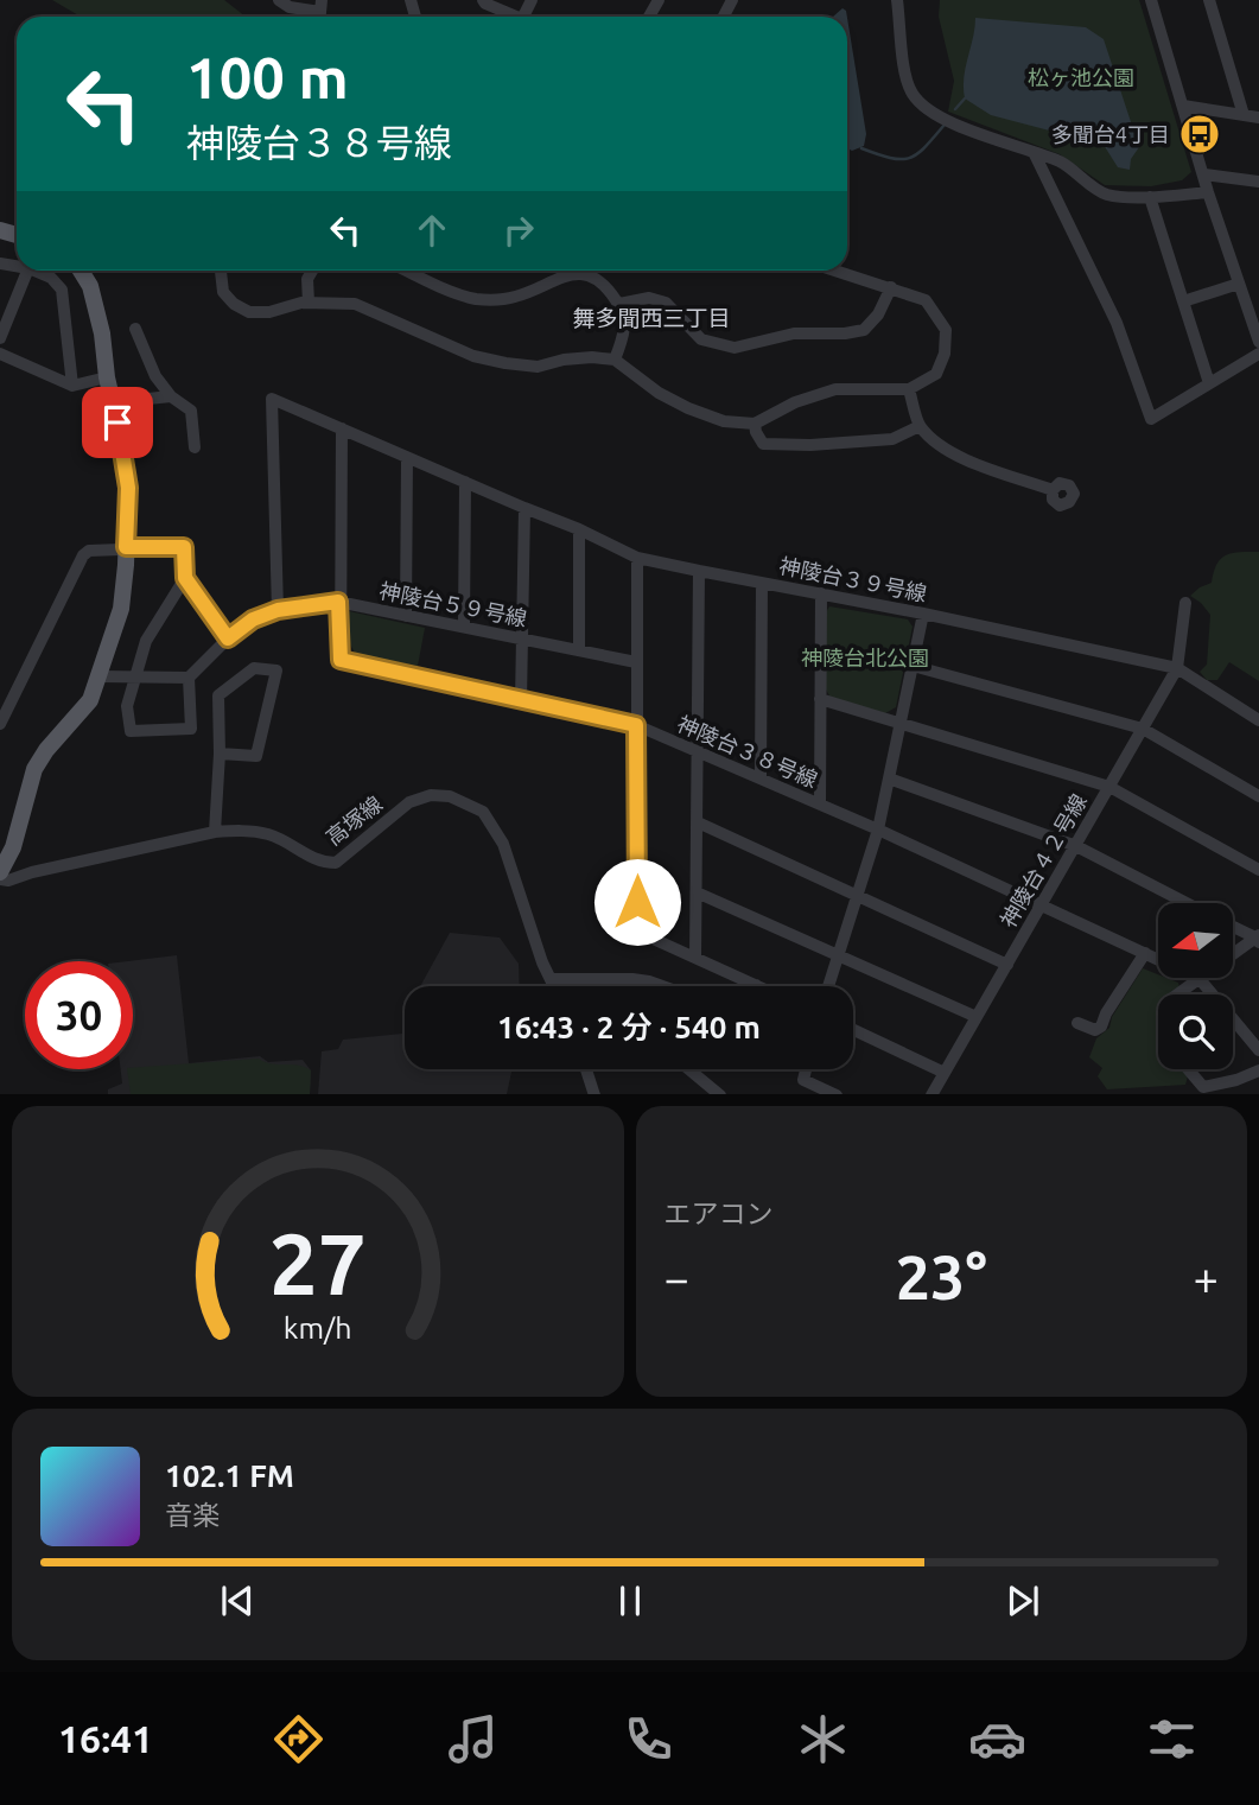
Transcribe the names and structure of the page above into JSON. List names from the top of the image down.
{
  "streets": {
    "street": [
      "神陵台３９号線",
      "神陵台５９号線",
      "神陵台３８号線",
      "高塚線",
      "神陵台４２号線"
    ]
  },
  "crossings": [
    ["神陵台３９号線", "神陵台５９号線"],
    ["神陵台３９号線", "神陵台３８号線"],
    ["神陵台３９号線", "神陵台４２号線"],
    ["神陵台５９号線", "神陵台３８号線"],
    ["神陵台３８号線", "神陵台４２号線"]
  ],
  "districts": ["舞多聞西三丁目"],
  "parks": ["松ヶ池公園", "神陵台北公園"],
  "places": {
    "bus stop": ["多聞台4丁目"]
  },
  "north": "left",
  "page": {
    "turn": ["100 m", "神陵台３８号線"],
    "limit": "30",
    "trip": "16:43 · 2 分 · 540 m",
    "tile": "エアコン",
    "heat": ["−", "23°", "+"],
    "song": ["102.1 FM", "音楽"],
    "tabs": "16:41",
    "gauge": ["27", "km/h"]
  }
}
